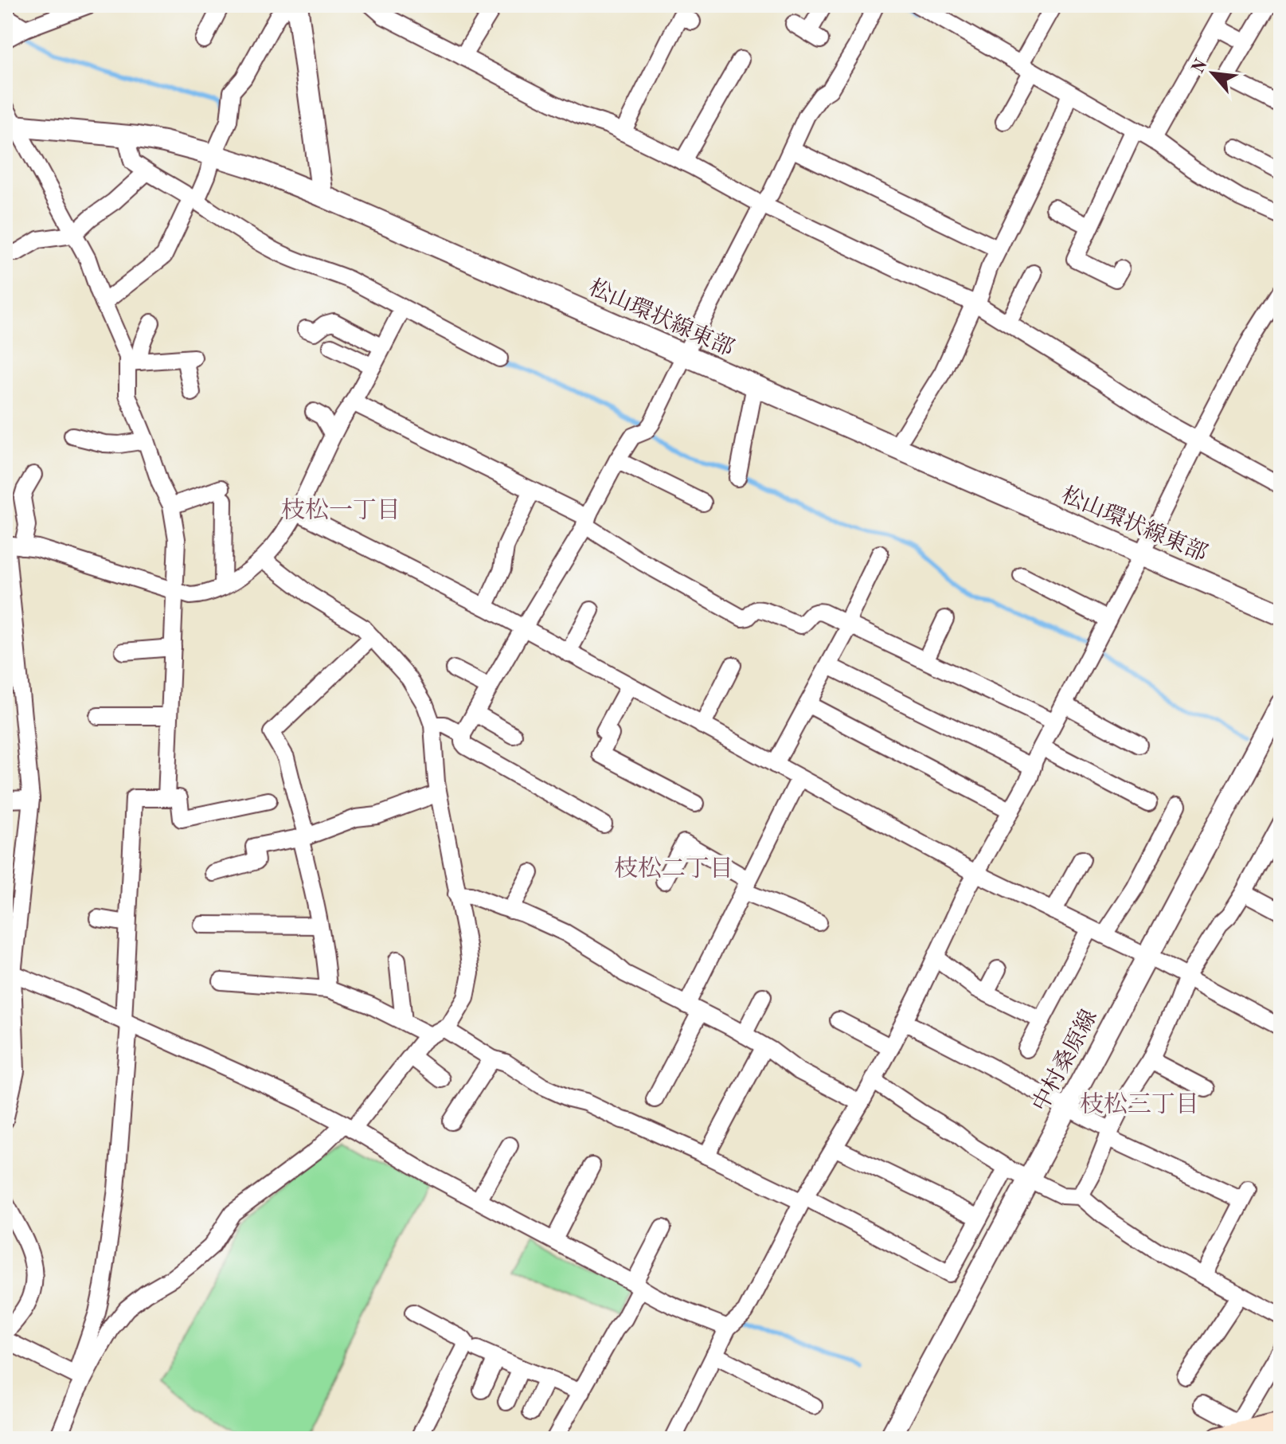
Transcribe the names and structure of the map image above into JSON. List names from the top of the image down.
{
  "streets": {
    "street": ["松山環状線東部", "中村桑原線"]
  },
  "districts": ["枝松一丁目", "枝松二丁目", "枝松三丁目"],
  "north": "top left"
}
